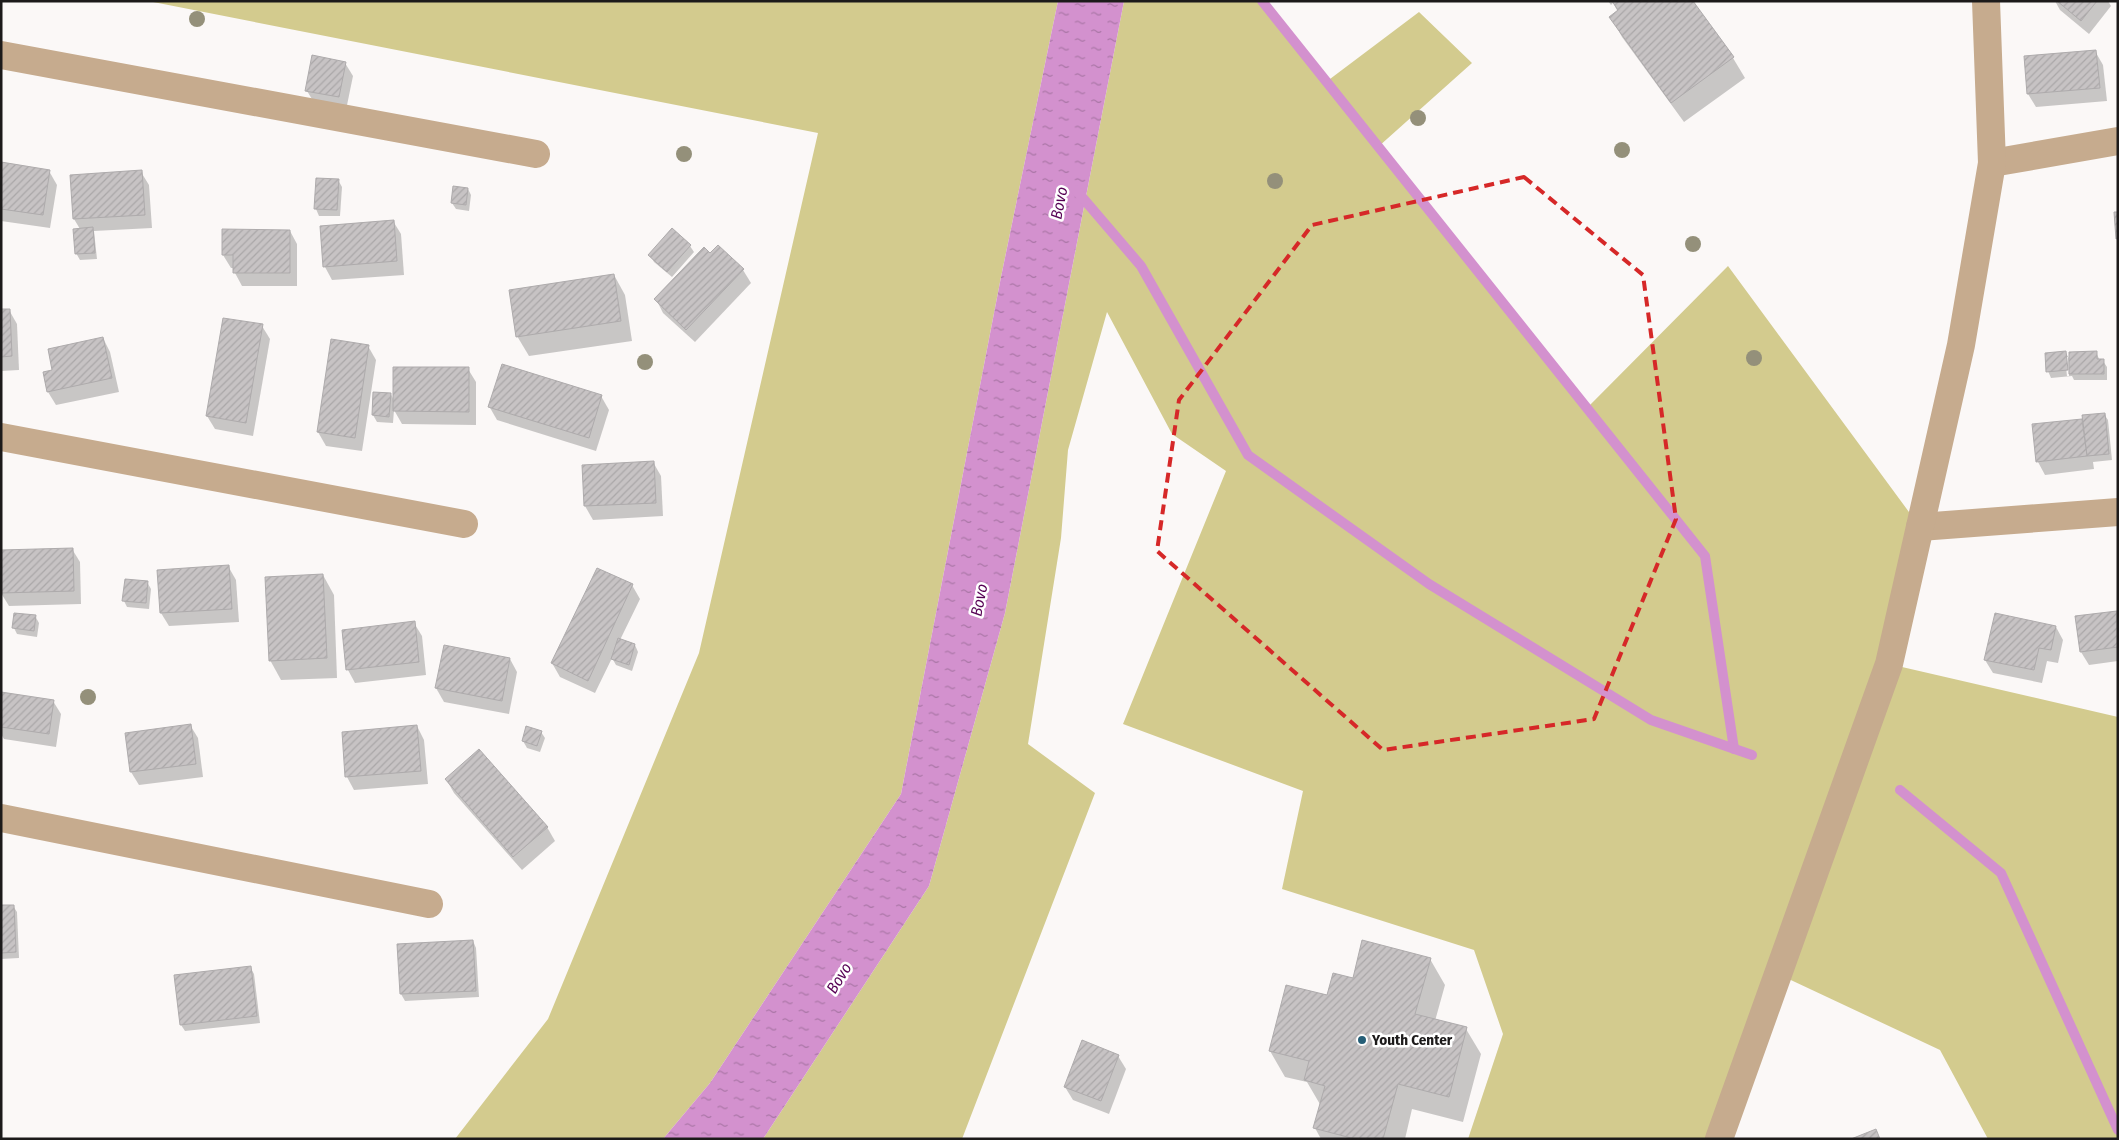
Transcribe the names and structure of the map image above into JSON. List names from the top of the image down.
{
  "water": ["Bovo"],
  "places": ["Youth Center"]
}
